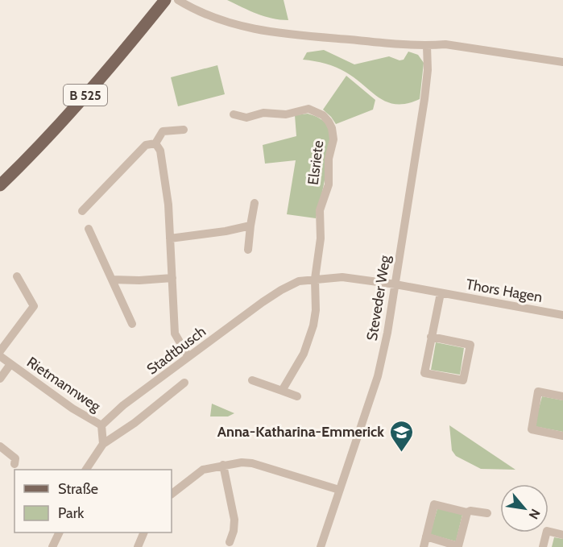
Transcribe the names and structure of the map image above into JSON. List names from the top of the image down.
{
  "streets": {
    "main road": ["B 525"],
    "street": [
      "Elsriete",
      "Thors Hagen",
      "Steveder Weg",
      "Stadtbusch",
      "Rietmannweg"
    ]
  },
  "crossings": [
    ["Elsriete", "Stadtbusch"],
    ["Thors Hagen", "Steveder Weg"],
    ["Thors Hagen", "Stadtbusch"],
    ["Steveder Weg", "Stadtbusch"],
    ["Stadtbusch", "Rietmannweg"]
  ],
  "places": {
    "school or university": ["Anna-Katharina-Emmerick"]
  },
  "legend": ["Straße", "Park"],
  "north": "bottom right"
}
